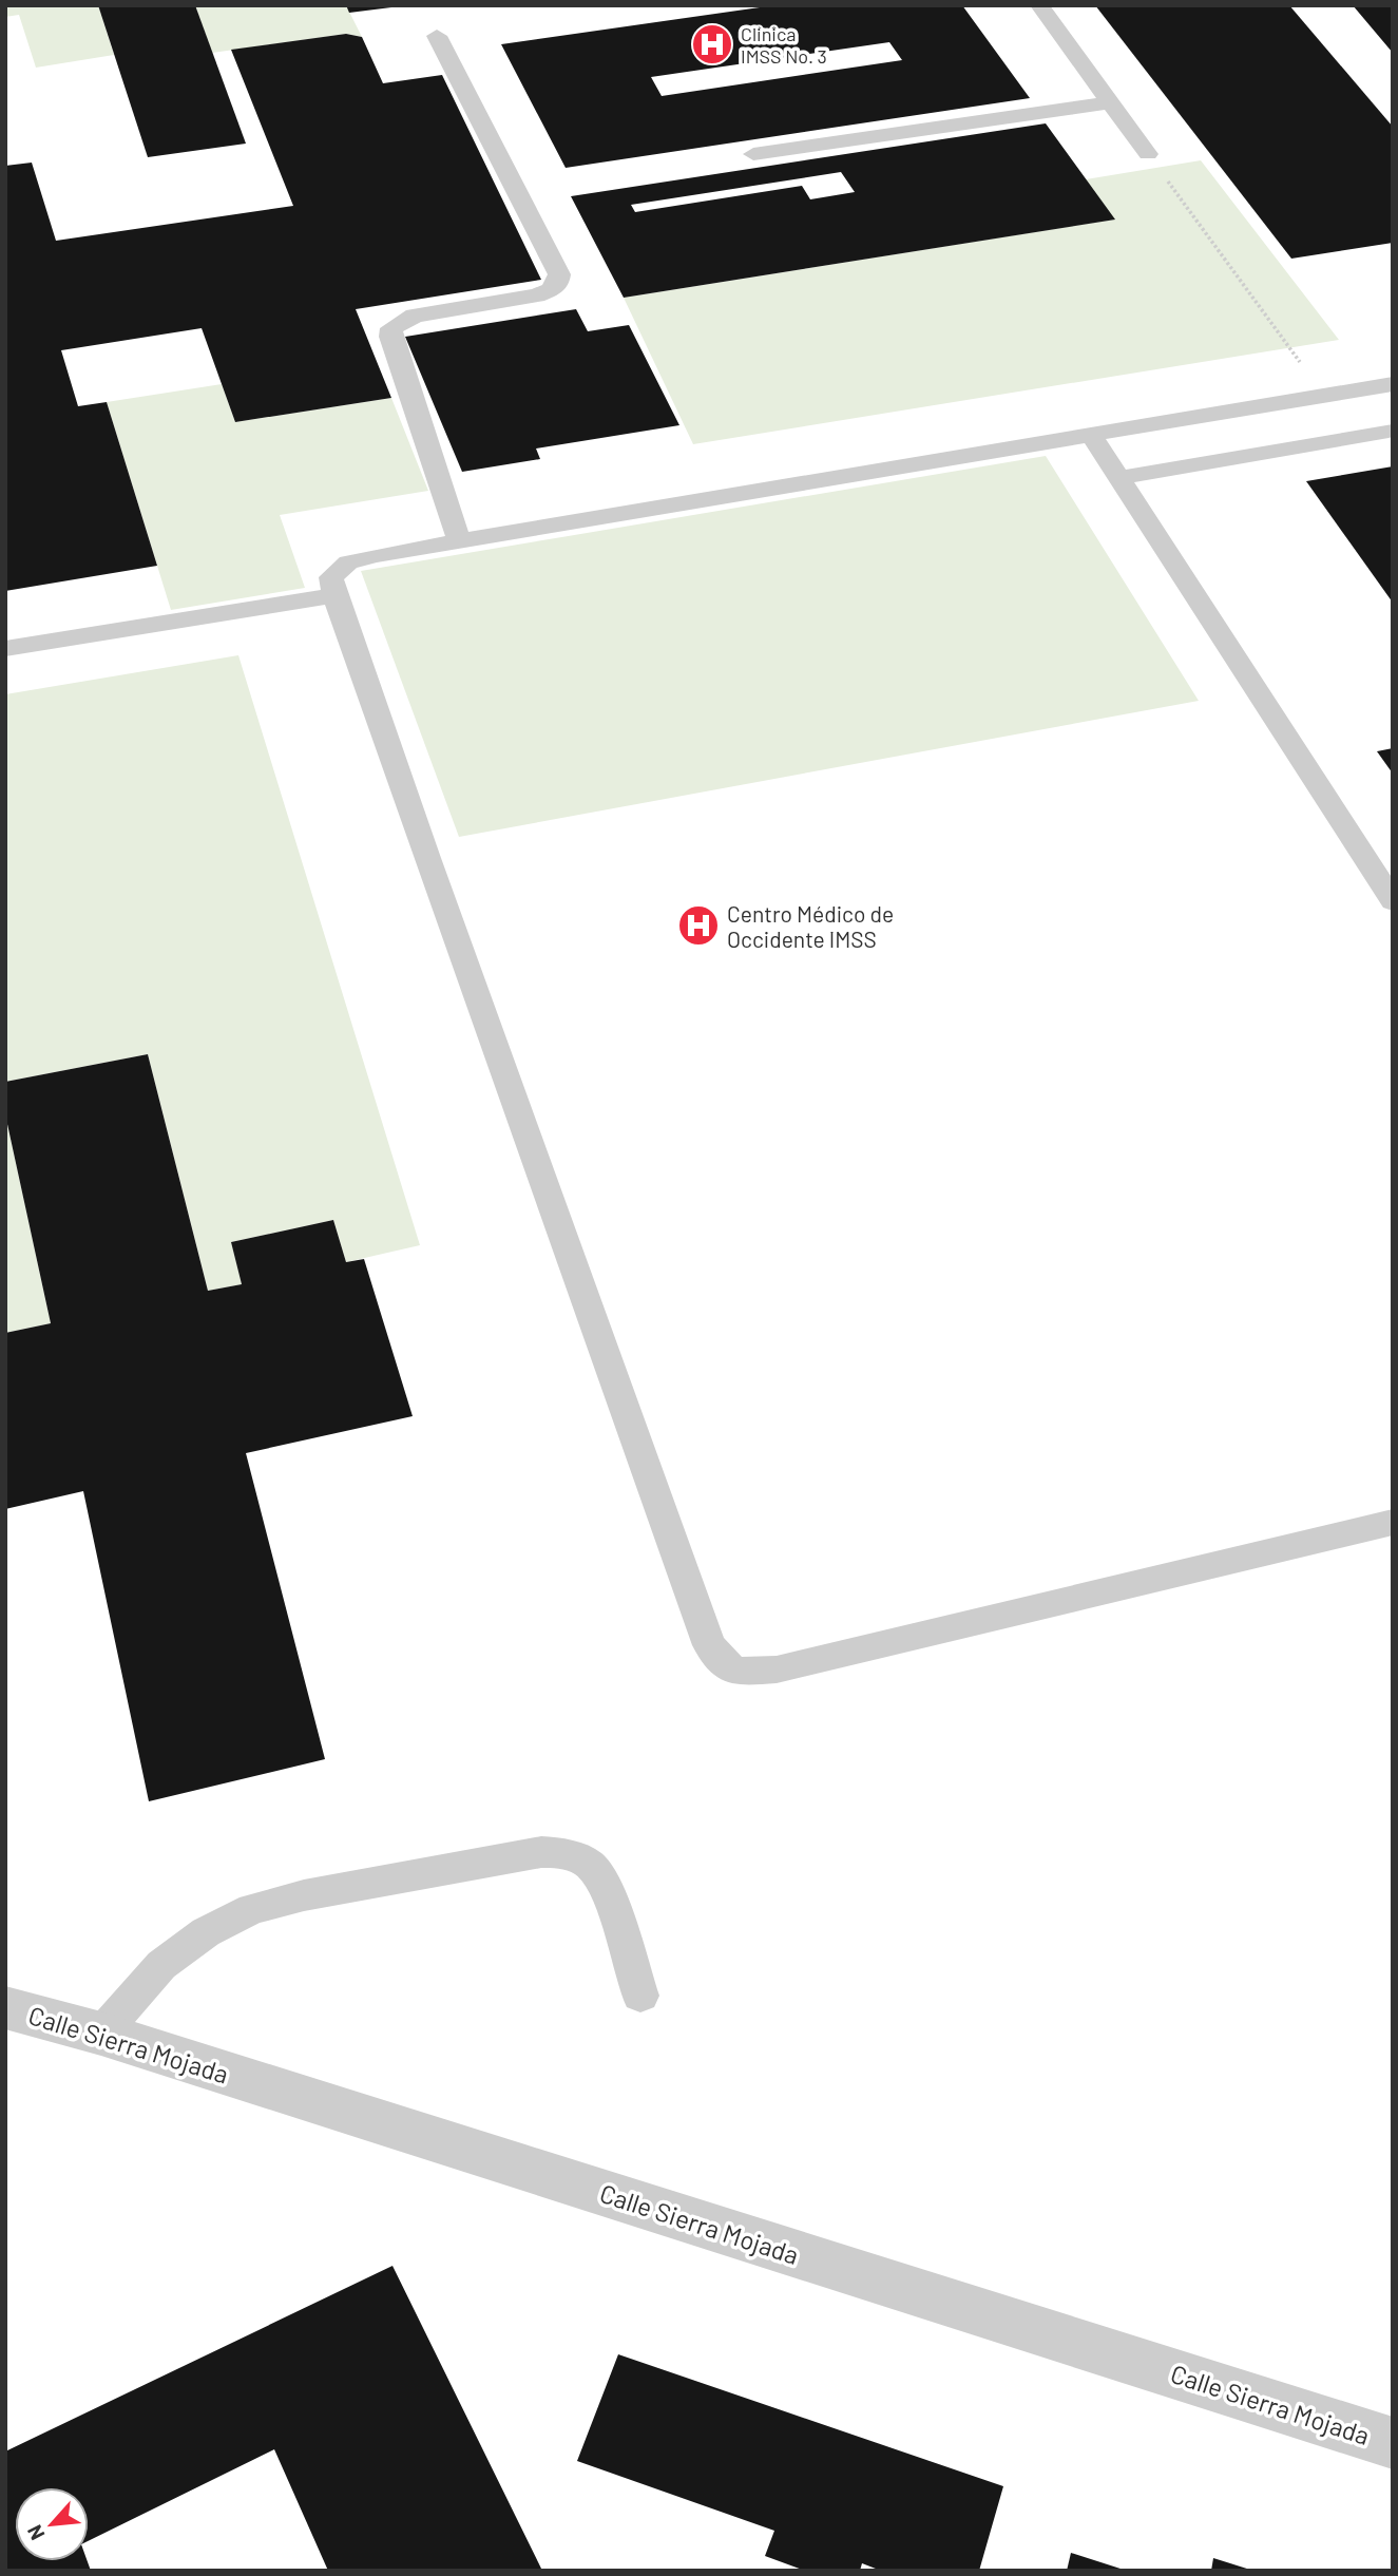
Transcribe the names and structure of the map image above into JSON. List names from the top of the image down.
{
  "streets": {
    "street": ["Calle Sierra Mojada"]
  },
  "places": {
    "hospital": ["Clinica IMSS No. 3", "Centro Médico de Occidente IMSS"]
  },
  "north": "bottom left"
}
